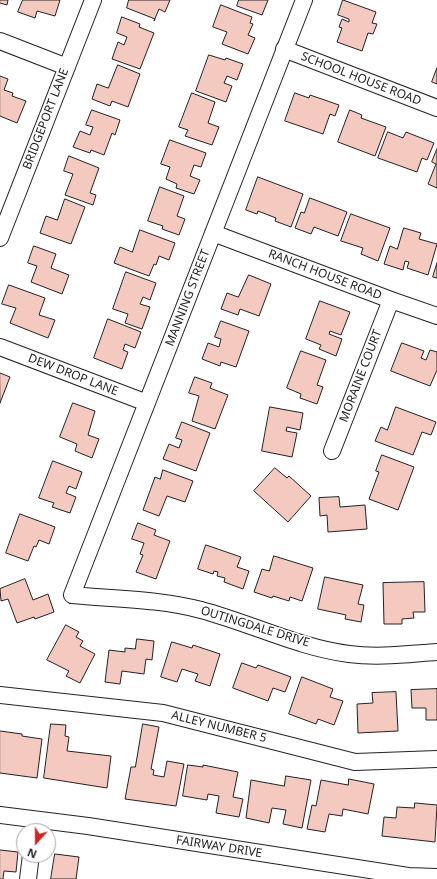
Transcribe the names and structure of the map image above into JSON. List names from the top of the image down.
{
  "streets": {
    "street": [
      "SCHOOL HOUSE ROAD",
      "BRIDGEPORT LANE",
      "RANCH HOUSE ROAD",
      "MANNING STREET",
      "DEW DROP LANE",
      "MORAINE COURT",
      "OUTINGDALE DRIVE",
      "ALLEY NUMBER 5",
      "FAIRWAY DRIVE"
    ]
  },
  "crossings": [
    ["SCHOOL HOUSE ROAD", "MANNING STREET"],
    ["RANCH HOUSE ROAD", "MANNING STREET"],
    ["RANCH HOUSE ROAD", "MORAINE COURT"],
    ["MANNING STREET", "DEW DROP LANE"],
    ["MANNING STREET", "OUTINGDALE DRIVE"]
  ],
  "north": "bottom"
}
